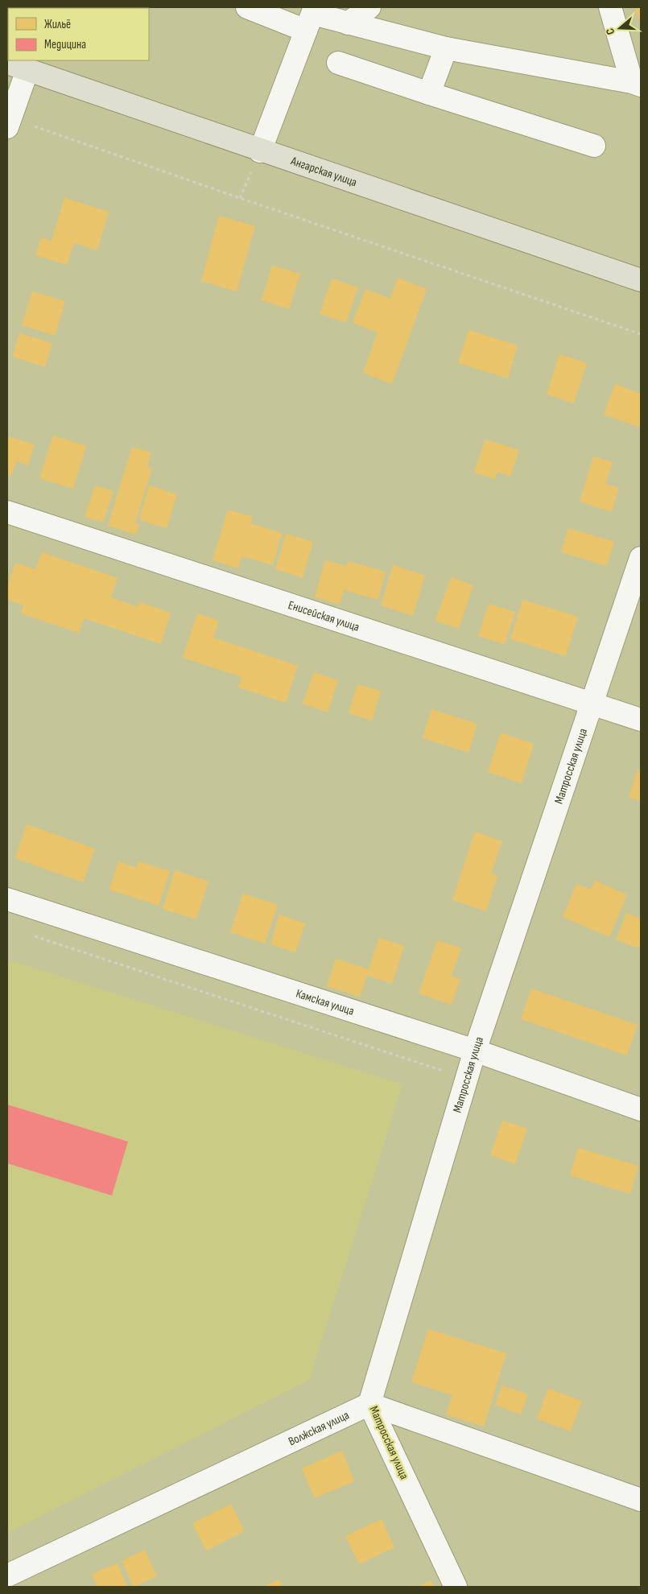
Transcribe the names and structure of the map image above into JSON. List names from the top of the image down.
{
  "streets": {
    "main road": ["Ангарская улица"],
    "street": [
      "Енисейская улица",
      "Матросская улица",
      "Камская улица",
      "Волжская улица"
    ]
  },
  "crossings": [
    ["Енисейская улица", "Матросская улица"],
    ["Матросская улица", "Камская улица"],
    ["Матросская улица", "Волжская улица"]
  ],
  "legend": ["Жильё", "Медицина"],
  "north": "left"
}
